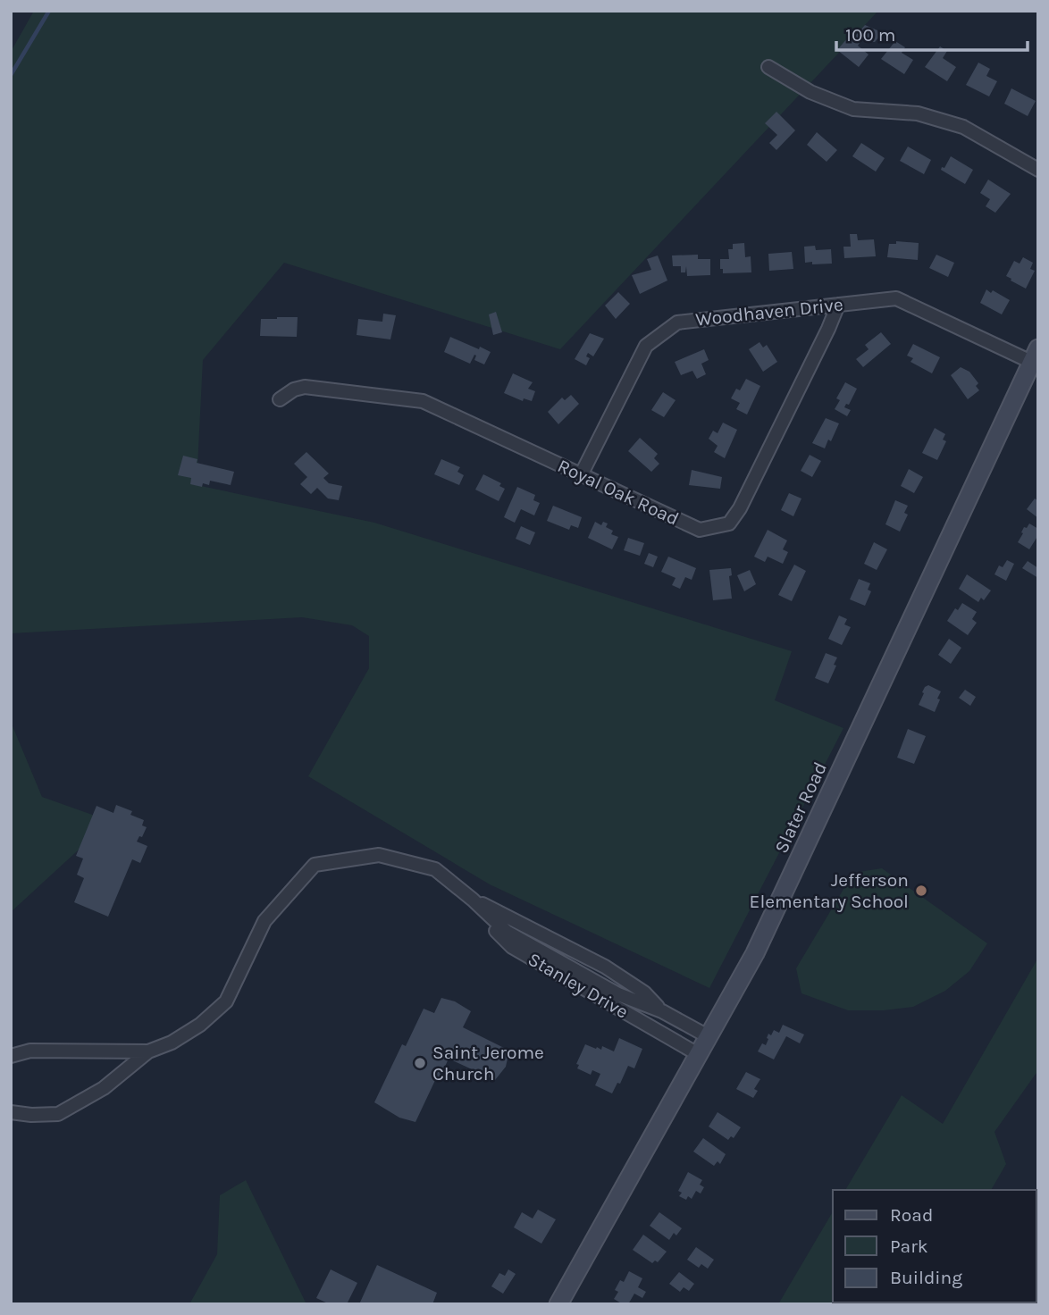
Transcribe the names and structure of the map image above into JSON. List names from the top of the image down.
{
  "streets": {
    "main road": ["Slater Road"],
    "street": ["Woodhaven Drive", "Royal Oak Road", "Stanley Drive"]
  },
  "crossings": [
    ["Woodhaven Drive", "Royal Oak Road"],
    ["Woodhaven Drive", "Slater Road"],
    ["Slater Road", "Stanley Drive"]
  ],
  "places": ["Jefferson Elementary School", "Saint Jerome Church"],
  "legend": ["Road", "Park", "Building"],
  "scale_bar": "100 m"
}
